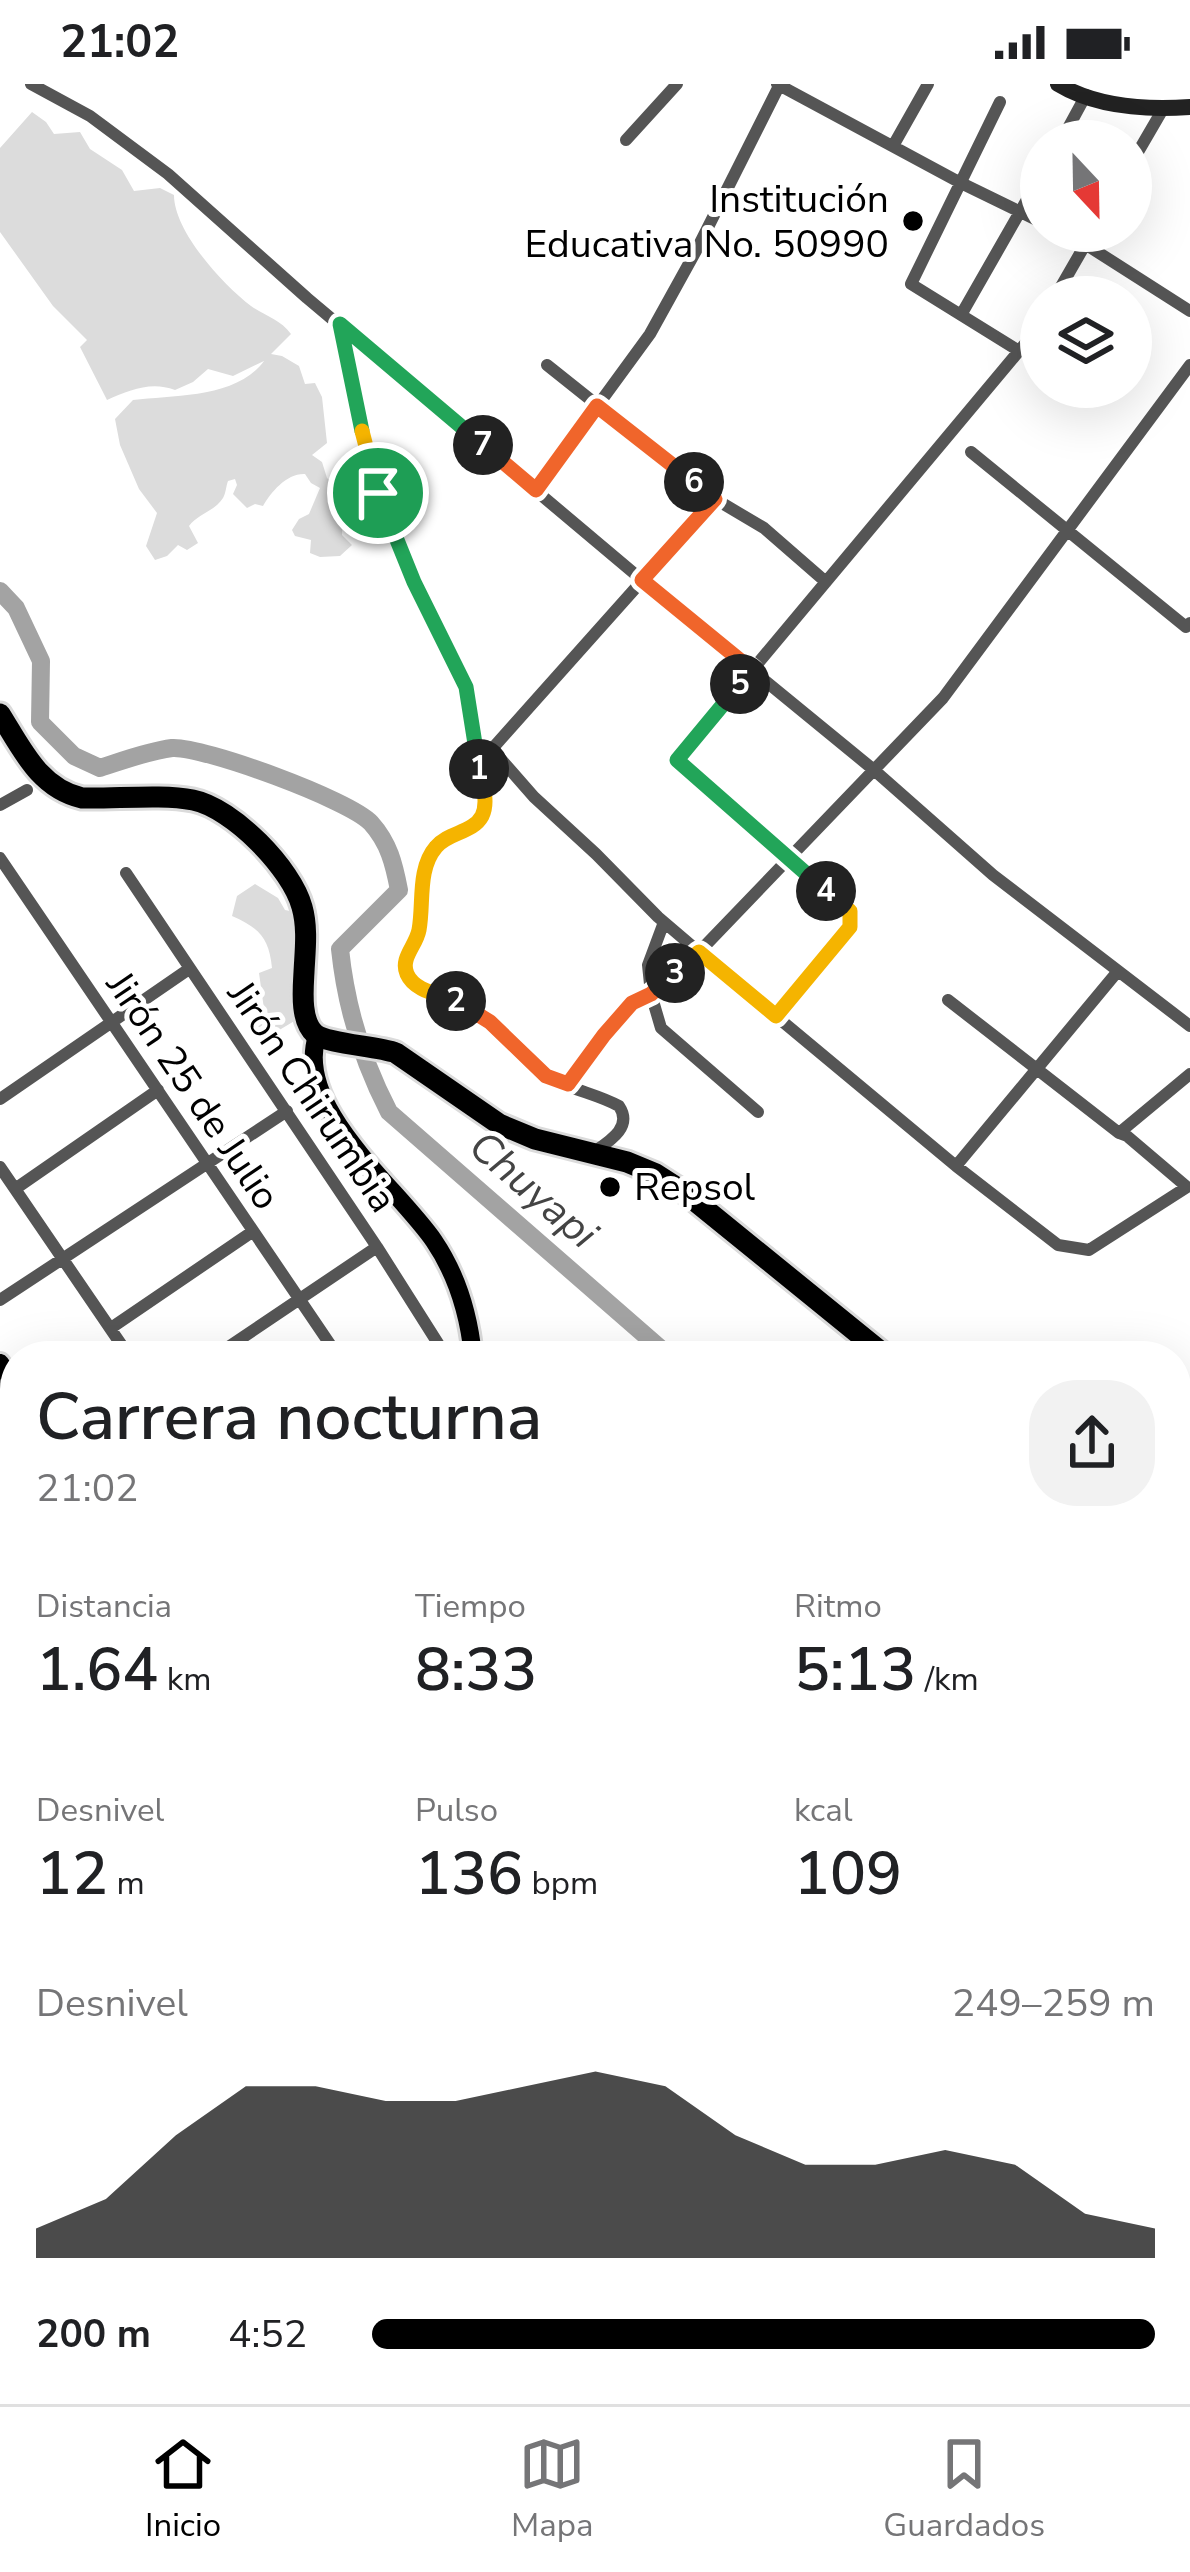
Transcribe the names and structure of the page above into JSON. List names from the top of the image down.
{
  "streets": {
    "street": ["Jirón 25 de Julio", "Jirón Chirumbia"]
  },
  "water": ["Chuyapi"],
  "places": ["Institución Educativa No. 50990", "Repsol"],
  "north": "bottom",
  "page": {
    "status": "21:02",
    "pins": [
      "7",
      "6",
      "5",
      "1",
      "4",
      "3",
      "2"
    ],
    "heading": ["Carrera nocturna", "21:02"],
    "stats": [
      ["Distancia", "1.64 km"],
      ["Tiempo", "8:33"],
      ["Ritmo", "5:13 /km"],
      ["Desnivel", "12 m"],
      ["Pulso", "136 bpm"],
      ["kcal", "109"]
    ],
    "chart": ["Desnivel", "249–259 m"],
    "list": [
      {
        "name": "200 m",
        "note": "4:52"
      }
    ],
    "tabs": ["Inicio", "Mapa", "Guardados"]
  }
}
